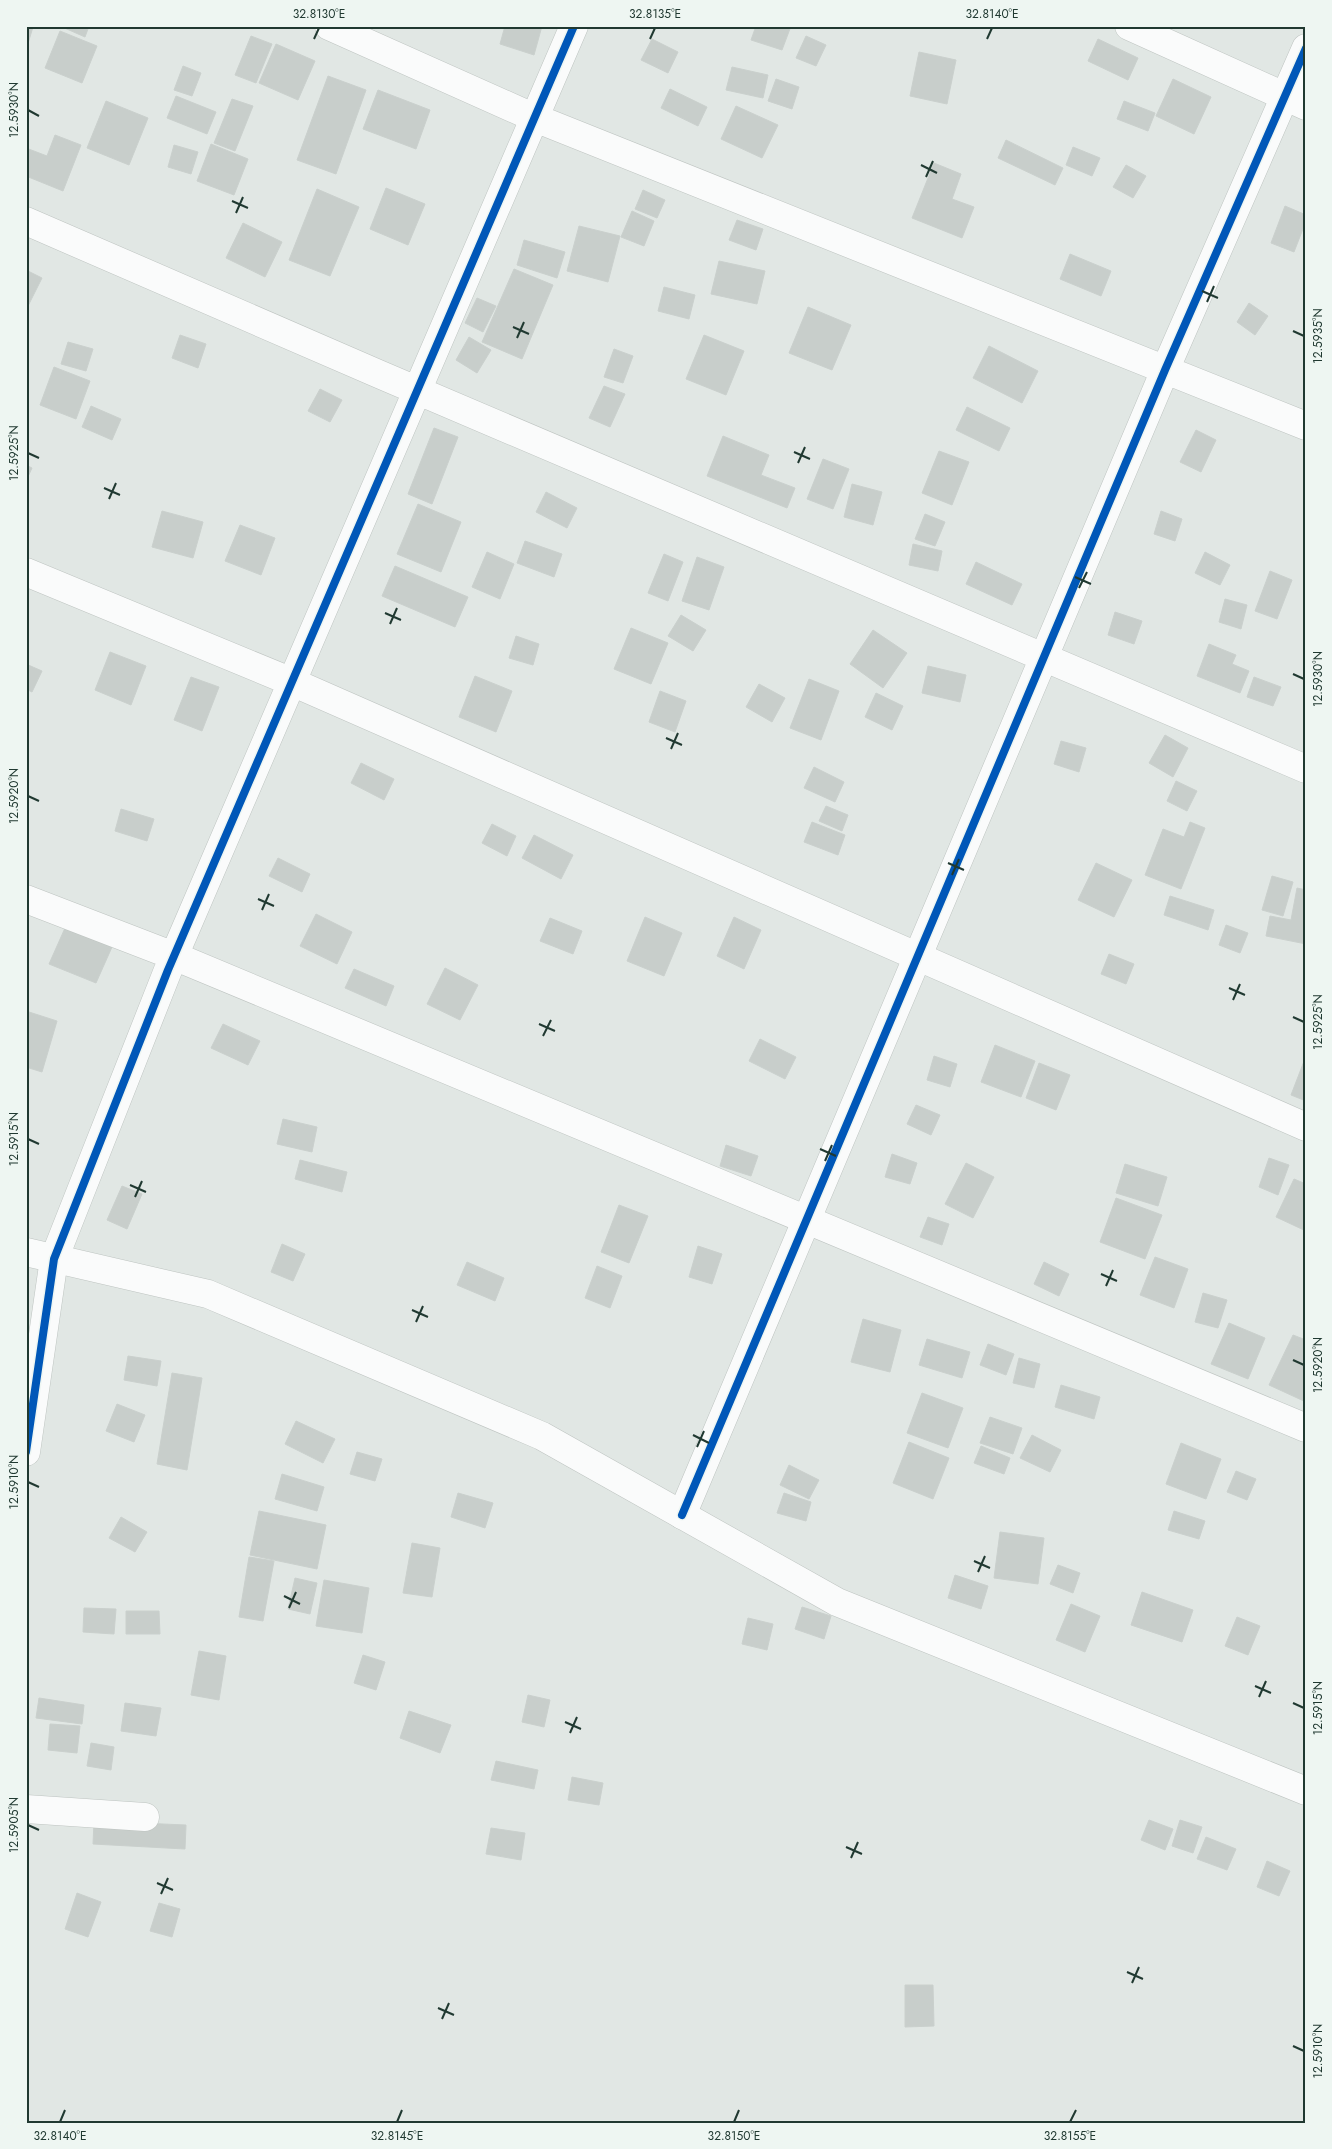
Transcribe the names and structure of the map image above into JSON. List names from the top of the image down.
{
  "coordinates": [
    "32.8130°E",
    "32.8135°E",
    "32.8140°E",
    "12.5930°N",
    "12.5935°N",
    "12.5925°N",
    "12.5920°N",
    "12.5915°N",
    "12.5910°N",
    "12.5905°N",
    "32.8145°E",
    "32.8150°E",
    "32.8155°E"
  ]
}
